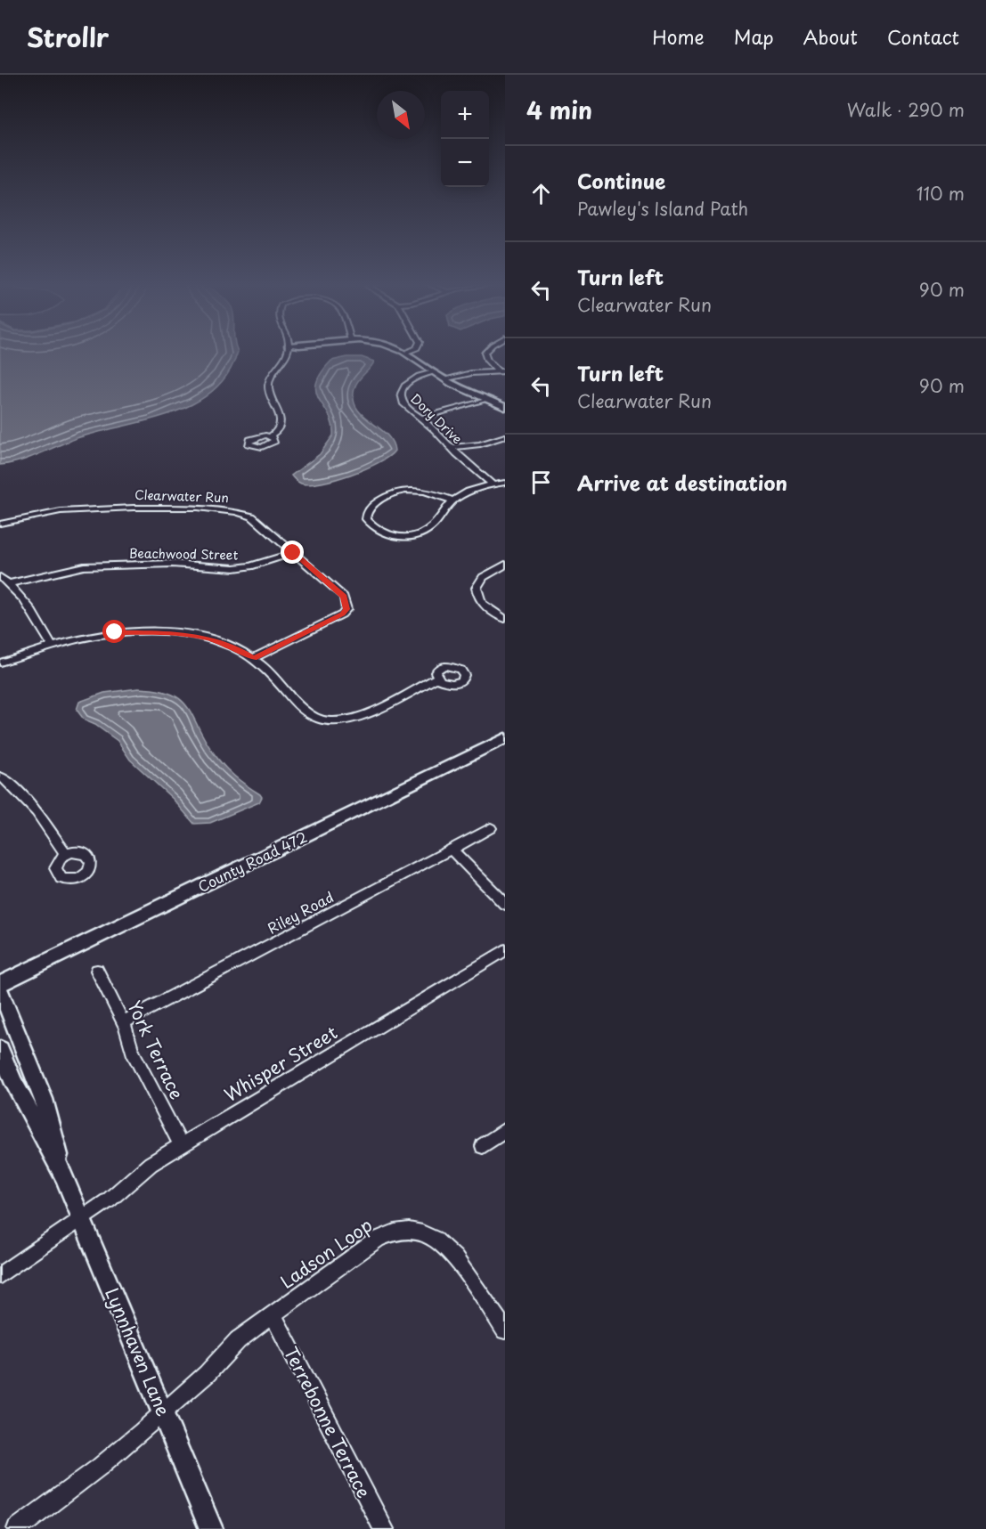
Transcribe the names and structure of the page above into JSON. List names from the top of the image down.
{
  "streets": {
    "street": [
      "Dory Drive",
      "Clearwater Run",
      "Beachwood Street",
      "County Road 472",
      "Riley Road",
      "York Terrace",
      "Whisper Street",
      "Ladson Loop",
      "Lynnhaven Lane",
      "Terrebonne Terrace"
    ]
  },
  "crossings": [
    ["Clearwater Run", "Beachwood Street"],
    ["Riley Road", "York Terrace"],
    ["York Terrace", "Whisper Street"],
    ["Whisper Street", "Lynnhaven Lane"],
    ["Ladson Loop", "Lynnhaven Lane"],
    ["Ladson Loop", "Terrebonne Terrace"]
  ],
  "north": "bottom right",
  "page": {
    "header": "Strollr",
    "nav": [
      "Home",
      "Map",
      "About",
      "Contact"
    ],
    "heading": ["4 min", "Walk · 290 m"],
    "map_buttons": ["+", "−"],
    "list": [
      ["Continue", "Pawley's Island Path", "110 m"],
      ["Turn left", "Clearwater Run", "90 m"],
      ["Turn left", "Clearwater Run", "90 m"],
      "Arrive at destination"
    ]
  }
}
